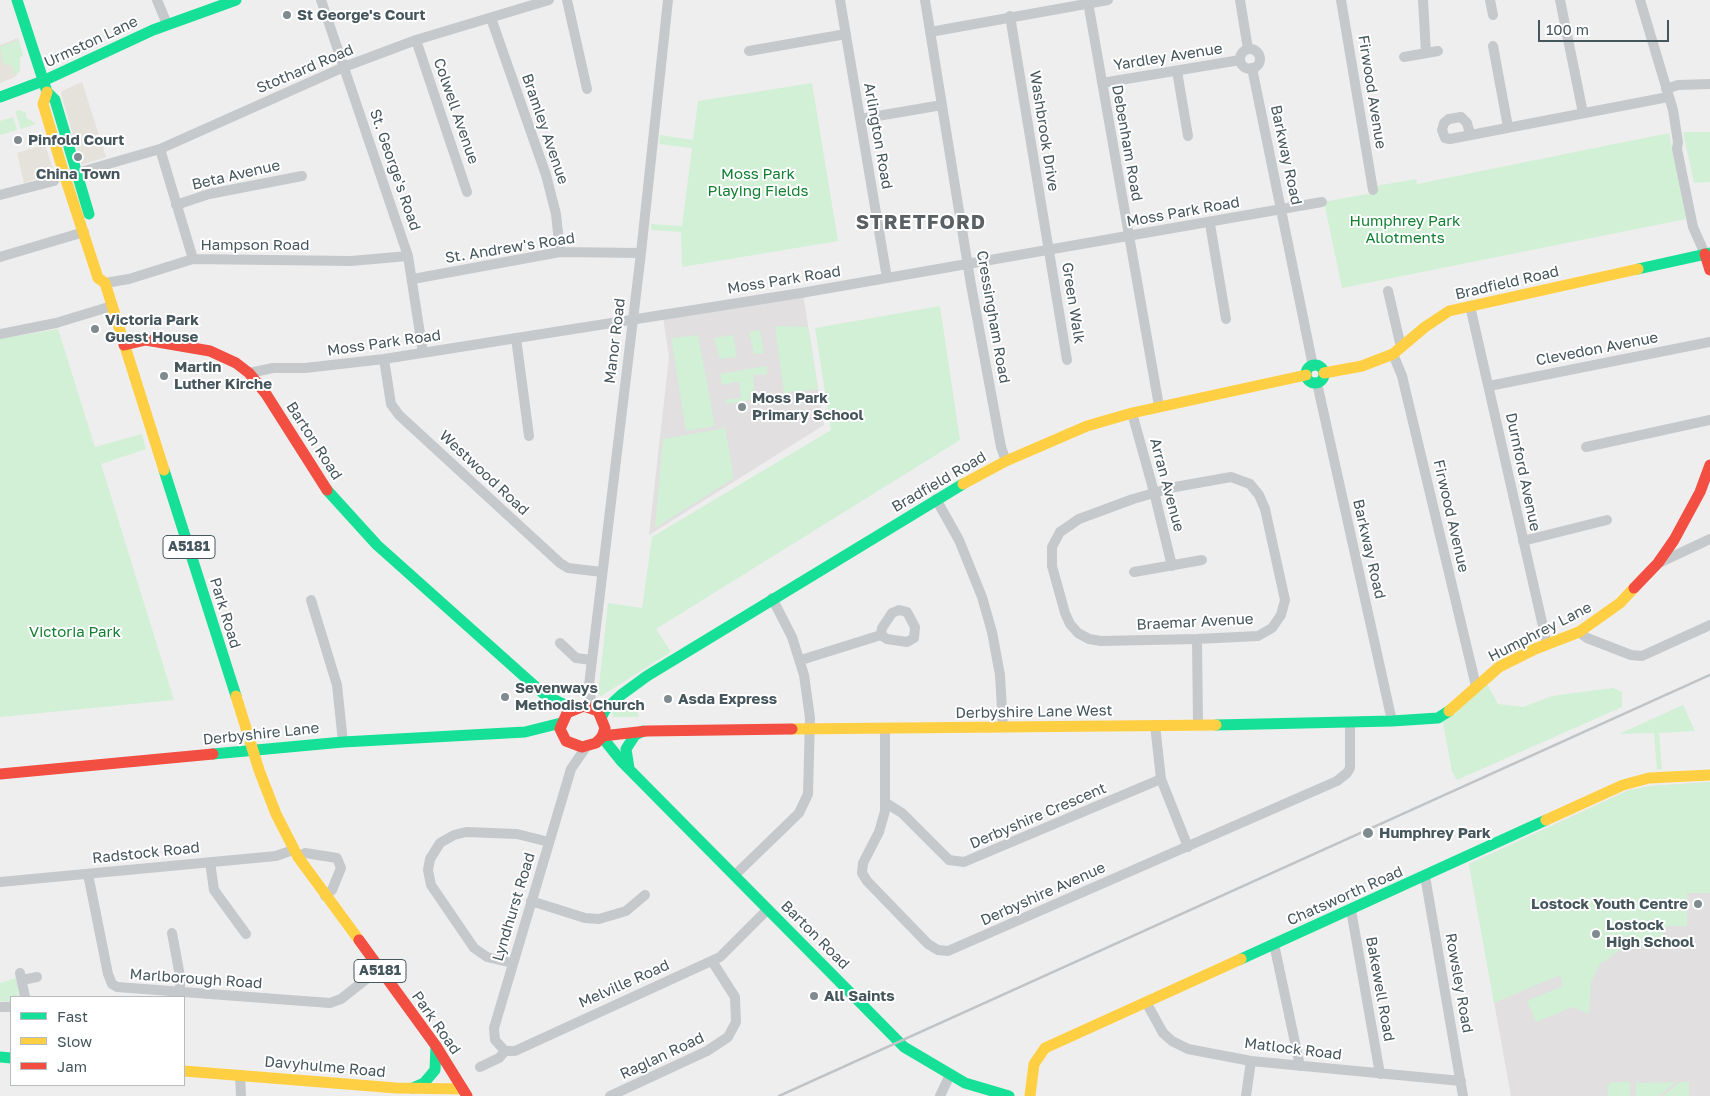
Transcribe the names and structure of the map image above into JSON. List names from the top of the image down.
{
  "streets": {
    "street": [
      "Urmston Lane",
      "Yardley Avenue",
      "Stothard Road",
      "Firwood Avenue",
      "Colwell Avenue",
      "Bramley Avenue",
      "Washbrook Drive",
      "Arlington Road",
      "Debenham Road",
      "Barkway Road",
      "St. George's Road",
      "Beta Avenue",
      "Moss Park Road",
      "Hampson Road",
      "St. Andrew's Road",
      "Bradfield Road",
      "Green Walk",
      "Cressingham Road",
      "Manor Road",
      "Clevedon Avenue",
      "Barton Road",
      "Durnford Avenue",
      "Westwood Road",
      "Arran Avenue",
      "A5181",
      "Park Road",
      "Braemar Avenue",
      "Humphrey Lane",
      "Derbyshire Lane West",
      "Derbyshire Lane",
      "Derbyshire Crescent",
      "Radstock Road",
      "Derbyshire Avenue",
      "Chatsworth Road",
      "Lyndhurst Road",
      "Marlborough Road",
      "Rowsley Road",
      "Melville Road",
      "Bakewell Road",
      "Matlock Road",
      "Raglan Road",
      "Davyhulme Road"
    ]
  },
  "crossings": [
    ["Urmston Lane", "A5181"],
    ["Yardley Avenue", "Debenham Road"],
    ["Yardley Avenue", "Barkway Road"],
    ["Stothard Road", "Colwell Avenue"],
    ["Stothard Road", "Bramley Avenue"],
    ["Stothard Road", "St. George's Road"],
    ["Stothard Road", "A5181"],
    ["Firwood Avenue", "Bradfield Road"],
    ["Firwood Avenue", "Humphrey Lane"],
    ["Bramley Avenue", "St. Andrew's Road"],
    ["Washbrook Drive", "Moss Park Road"],
    ["Washbrook Drive", "Green Walk"],
    ["Arlington Road", "Moss Park Road"],
    ["Debenham Road", "Moss Park Road"],
    ["Debenham Road", "Bradfield Road"],
    ["Barkway Road", "Moss Park Road"],
    ["Barkway Road", "Bradfield Road"],
    ["Barkway Road", "Derbyshire Lane West"],
    ["St. George's Road", "Moss Park Road"],
    ["St. George's Road", "Hampson Road"],
    ["St. George's Road", "St. Andrew's Road"],
    ["Moss Park Road", "Green Walk"],
    ["Moss Park Road", "Cressingham Road"],
    ["Moss Park Road", "Manor Road"],
    ["Moss Park Road", "Barton Road"],
    ["Moss Park Road", "Westwood Road"],
    ["Hampson Road", "A5181"],
    ["St. Andrew's Road", "Manor Road"],
    ["Bradfield Road", "Cressingham Road"],
    ["Bradfield Road", "Manor Road"],
    ["Bradfield Road", "Barton Road"],
    ["Bradfield Road", "Durnford Avenue"],
    ["Bradfield Road", "Arran Avenue"],
    ["Bradfield Road", "Derbyshire Lane West"],
    ["Bradfield Road", "Derbyshire Lane"],
    ["Bradfield Road", "Lyndhurst Road"],
    ["Manor Road", "Barton Road"],
    ["Manor Road", "Westwood Road"],
    ["Manor Road", "Derbyshire Lane West"],
    ["Manor Road", "Derbyshire Lane"],
    ["Manor Road", "Lyndhurst Road"],
    ["Clevedon Avenue", "Durnford Avenue"],
    ["Barton Road", "A5181"],
    ["Barton Road", "Park Road"],
    ["Barton Road", "Derbyshire Lane West"],
    ["Barton Road", "Derbyshire Lane"],
    ["Barton Road", "Lyndhurst Road"],
    ["Barton Road", "Melville Road"],
    ["Durnford Avenue", "Humphrey Lane"],
    ["Arran Avenue", "Braemar Avenue"],
    ["A5181", "Park Road"],
    ["Park Road", "Derbyshire Lane"],
    ["Park Road", "Radstock Road"],
    ["Park Road", "Marlborough Road"],
    ["Park Road", "Davyhulme Road"],
    ["Humphrey Lane", "Derbyshire Lane West"],
    ["Derbyshire Lane West", "Derbyshire Lane"],
    ["Derbyshire Lane West", "Derbyshire Avenue"],
    ["Derbyshire Lane West", "Lyndhurst Road"],
    ["Derbyshire Lane", "Lyndhurst Road"],
    ["Derbyshire Crescent", "Derbyshire Avenue"],
    ["Radstock Road", "Marlborough Road"],
    ["Chatsworth Road", "Rowsley Road"],
    ["Chatsworth Road", "Bakewell Road"],
    ["Chatsworth Road", "Matlock Road"],
    ["Lyndhurst Road", "Melville Road"],
    ["Rowsley Road", "Matlock Road"],
    ["Melville Road", "Raglan Road"],
    ["Bakewell Road", "Matlock Road"]
  ],
  "districts": ["STRETFORD"],
  "parks": ["Moss Park Playing Fields", "Humphrey Park Allotments", "Victoria Park"],
  "places": [
    "St George's Court",
    "Pinfold Court",
    "China Town",
    "Victoria Park Guest House",
    "Martin Luther Kirche",
    "Moss Park Primary School",
    "Sevenways Methodist Church",
    "Asda Express",
    "Humphrey Park",
    "Lostock Youth Centre",
    "Lostock High School",
    "All Saints"
  ],
  "legend": ["Fast", "Slow", "Jam"],
  "scale_bar": "100 m"
}
